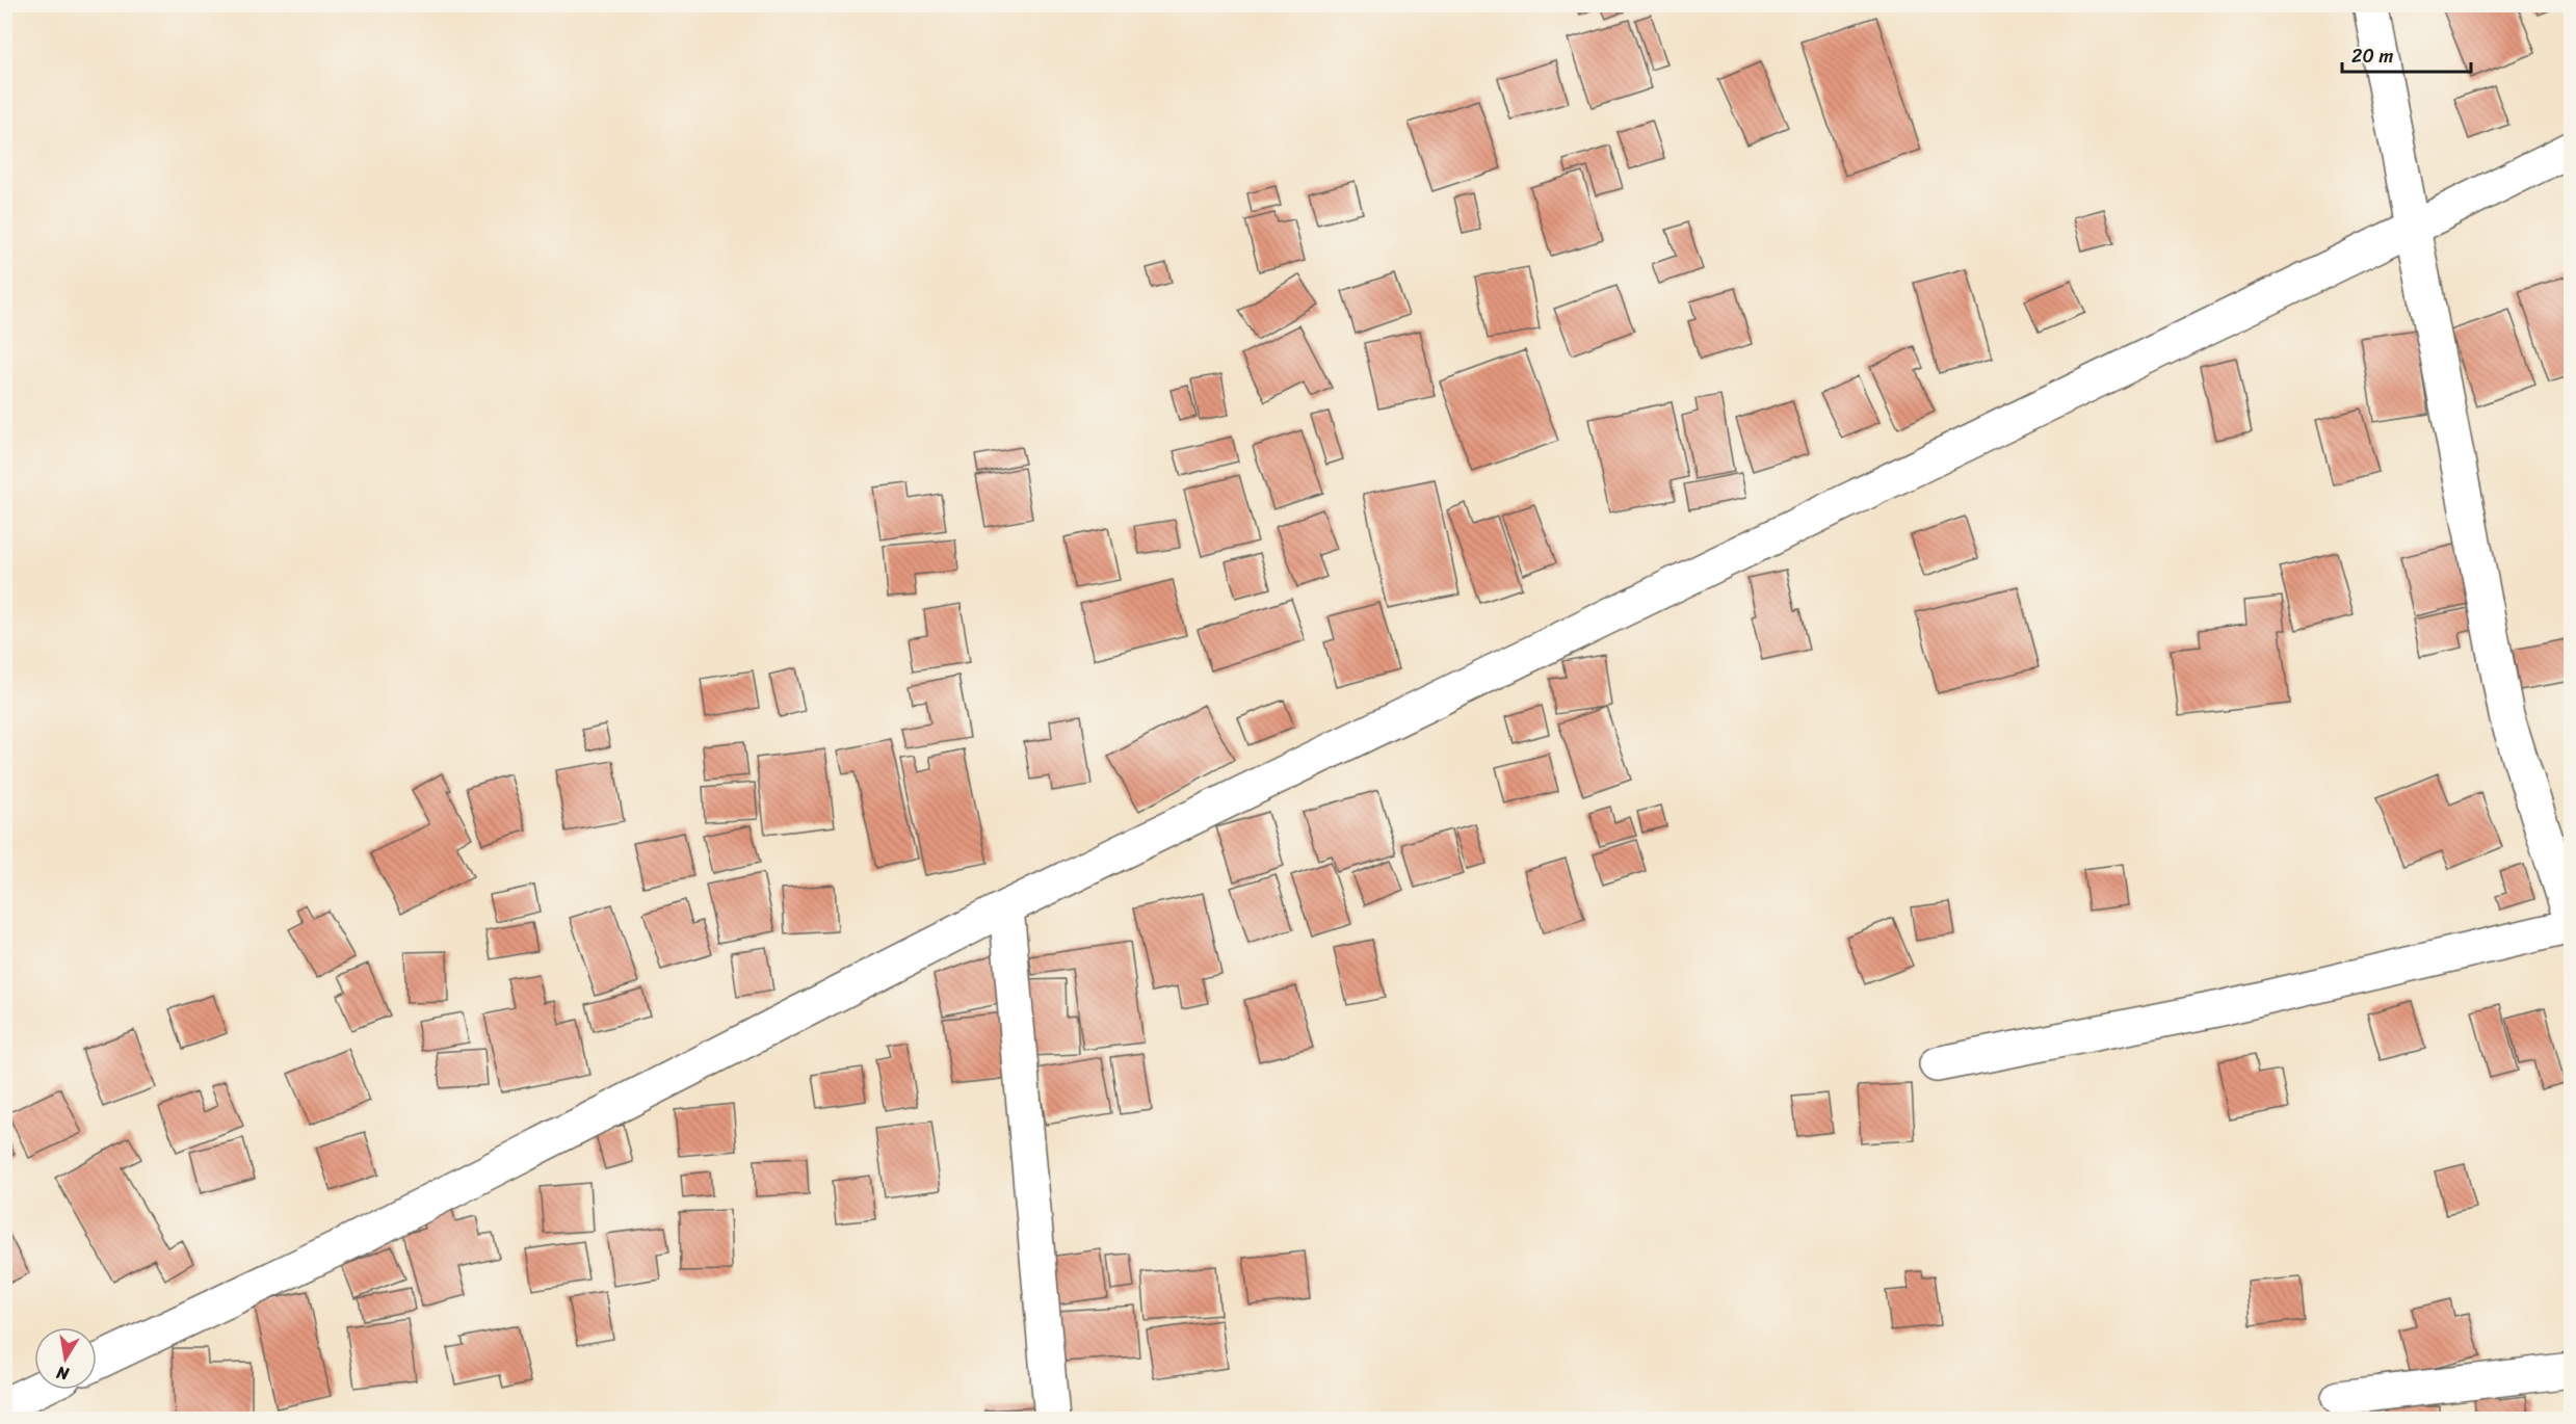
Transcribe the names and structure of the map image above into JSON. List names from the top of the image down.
{
  "scale_bar": "20 m",
  "north": "bottom"
}
